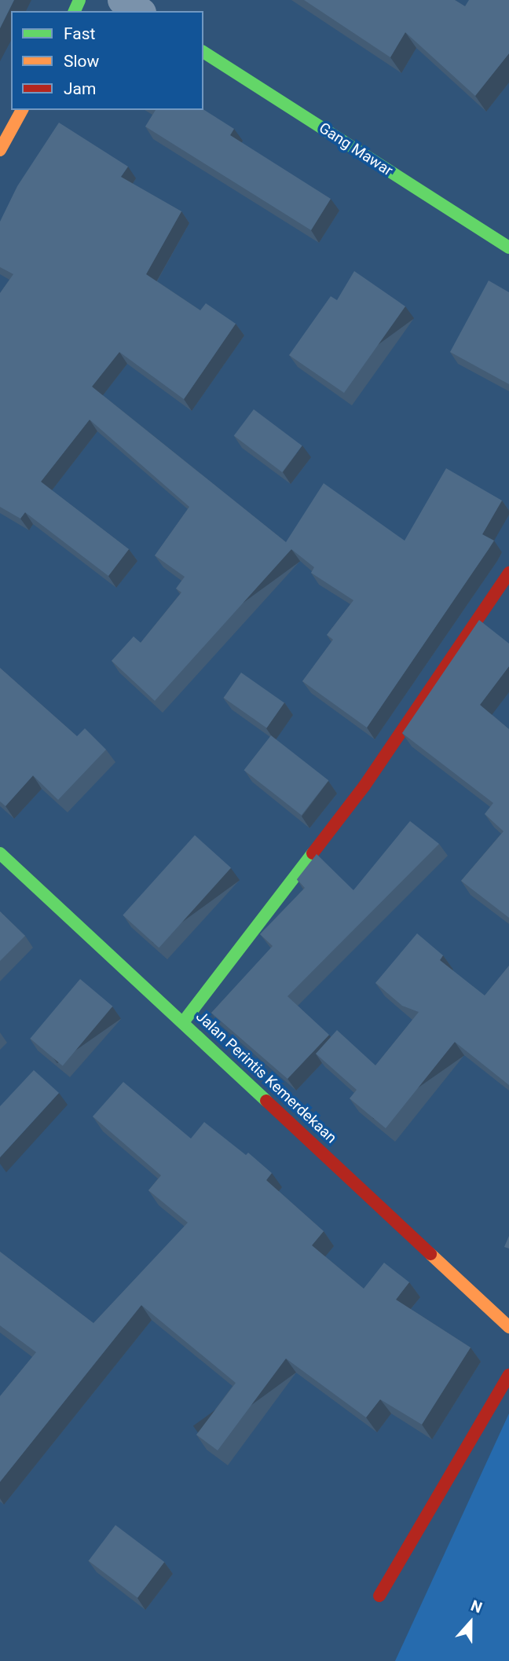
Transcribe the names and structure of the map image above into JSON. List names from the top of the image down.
{
  "streets": {
    "main road": ["Gang Mawar", "Jalan Perintis Kemerdekaan"]
  },
  "legend": ["Fast", "Slow", "Jam"],
  "north": "top"
}
